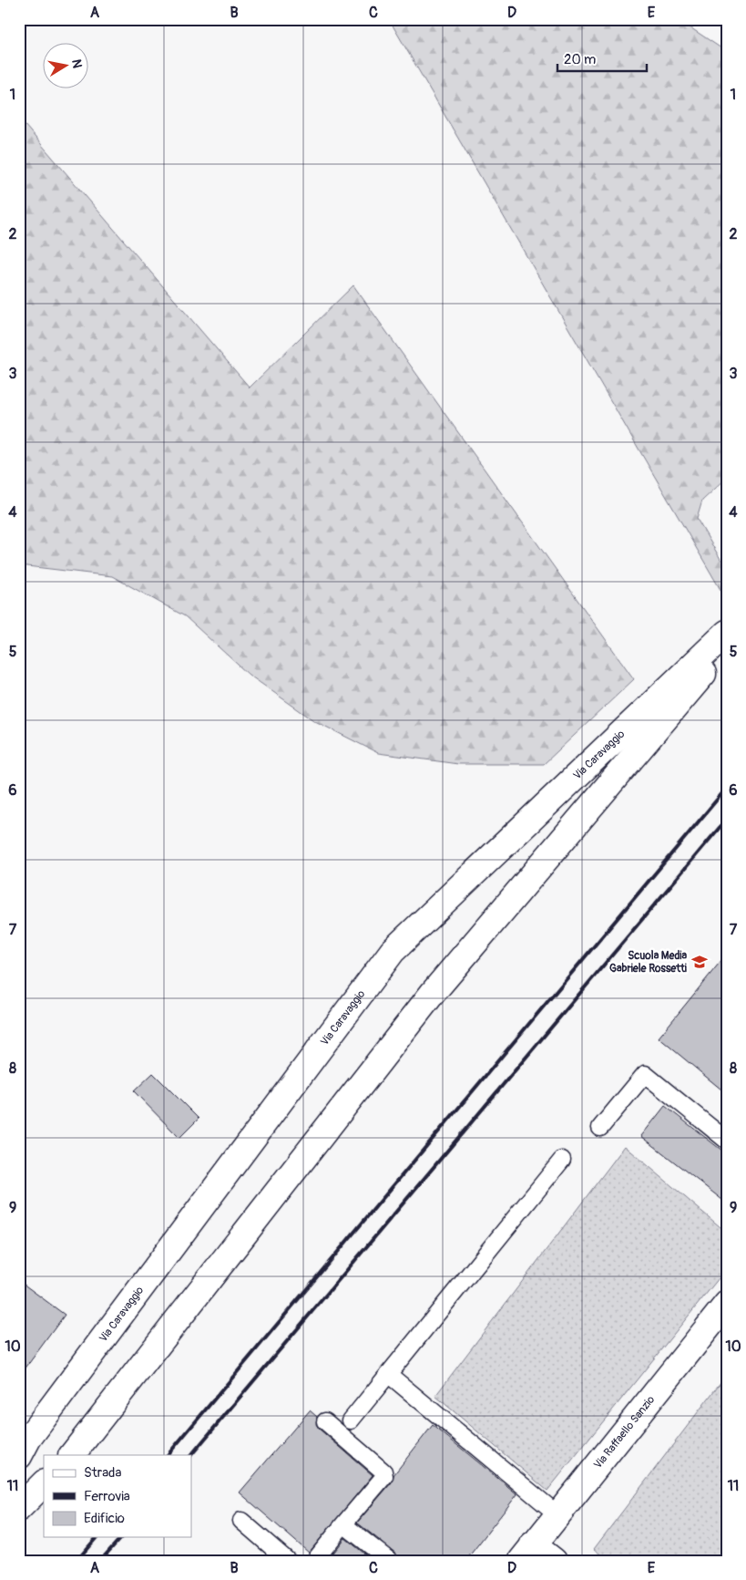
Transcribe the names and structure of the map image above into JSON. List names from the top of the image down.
{
  "streets": {
    "street": ["Via Caravaggio", "Via Raffaello Sanzio"]
  },
  "places": {
    "school or university": ["Scuola Media Gabriele Rossetti"]
  },
  "legend": ["Strada", "Ferrovia", "Edificio"],
  "scale_bar": "20 m",
  "north": "right",
  "grid": {
    "columns": [
      "A",
      "B",
      "C",
      "D",
      "E"
    ],
    "rows": [
      "1",
      "2",
      "3",
      "4",
      "5",
      "6",
      "7",
      "8",
      "9",
      "10",
      "11"
    ]
  }
}
